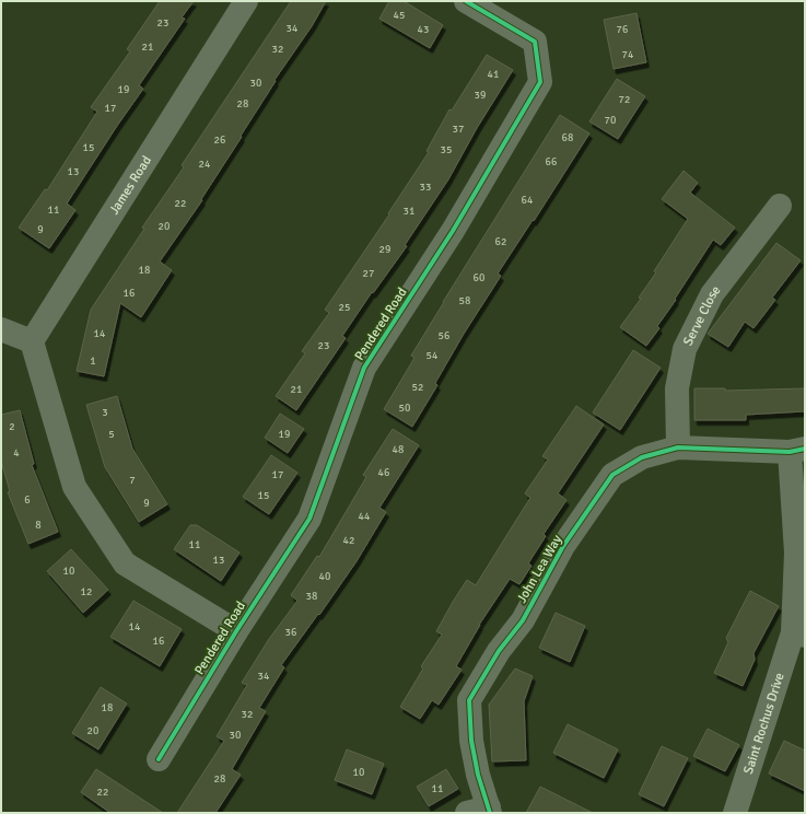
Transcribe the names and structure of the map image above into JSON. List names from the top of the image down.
{
  "streets": {
    "street": [
      "James Road",
      "Serve Close",
      "Pendered Road",
      "John Lea Way",
      "Saint Rochus Drive"
    ]
  },
  "crossings": [
    ["James Road", "Pendered Road"],
    ["Serve Close", "John Lea Way"],
    ["John Lea Way", "Saint Rochus Drive"]
  ],
  "house_numbers": [
    "45",
    "23",
    "34",
    "43",
    "76",
    "21",
    "32",
    "74",
    "41",
    "30",
    "19",
    "39",
    "72",
    "28",
    "17",
    "70",
    "37",
    "68",
    "26",
    "15",
    "35",
    "66",
    "24",
    "13",
    "33",
    "64",
    "22",
    "11",
    "31",
    "20",
    "9",
    "62",
    "29",
    "18",
    "27",
    "60",
    "16",
    "58",
    "25",
    "14",
    "56",
    "23",
    "54",
    "1",
    "52",
    "21",
    "50",
    "3",
    "2",
    "5",
    "19",
    "48",
    "4",
    "46",
    "17",
    "7",
    "15",
    "6",
    "9",
    "44",
    "8",
    "42",
    "11",
    "13",
    "10",
    "40",
    "12",
    "38",
    "14",
    "36",
    "16",
    "34",
    "18",
    "32",
    "20",
    "30",
    "10",
    "28",
    "11",
    "22"
  ]
}
